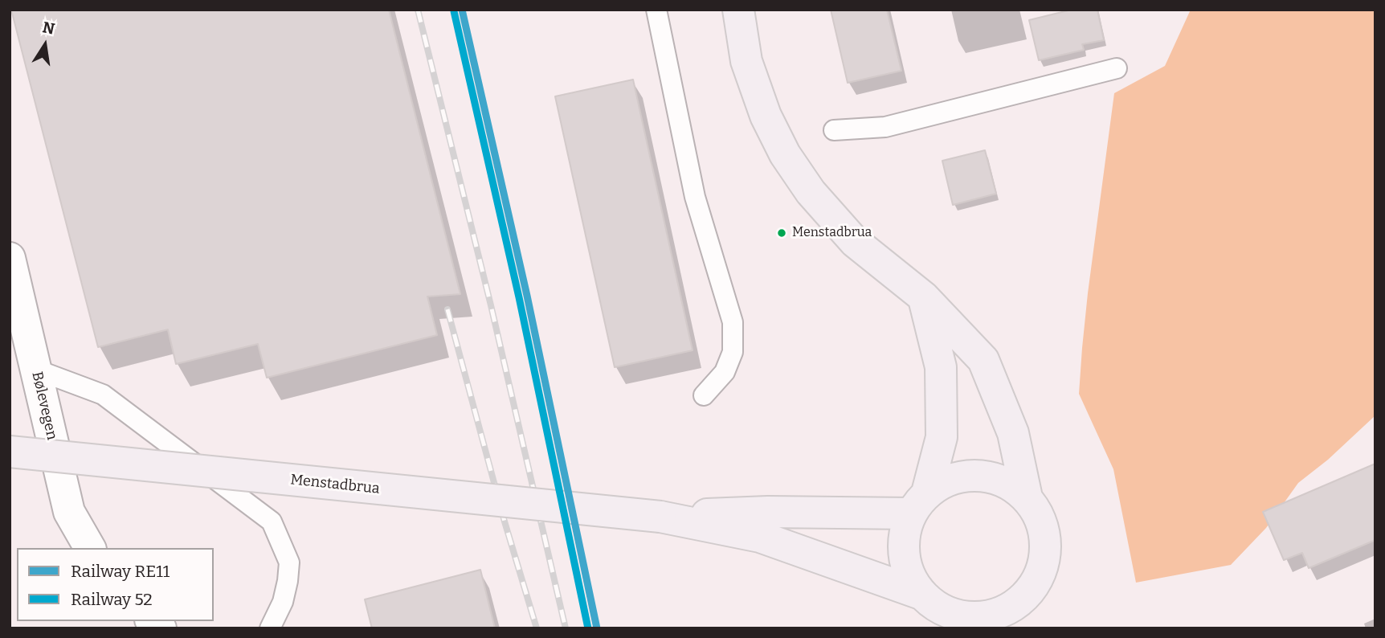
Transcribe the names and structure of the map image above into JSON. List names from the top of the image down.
{
  "streets": {
    "main road": ["Menstadbrua"],
    "street": ["Bølevegen"]
  },
  "places": ["Menstadbrua"],
  "lines": ["rail line RE11", "rail line 52"],
  "legend": ["Railway RE11", "Railway 52"],
  "north": "top"
}
